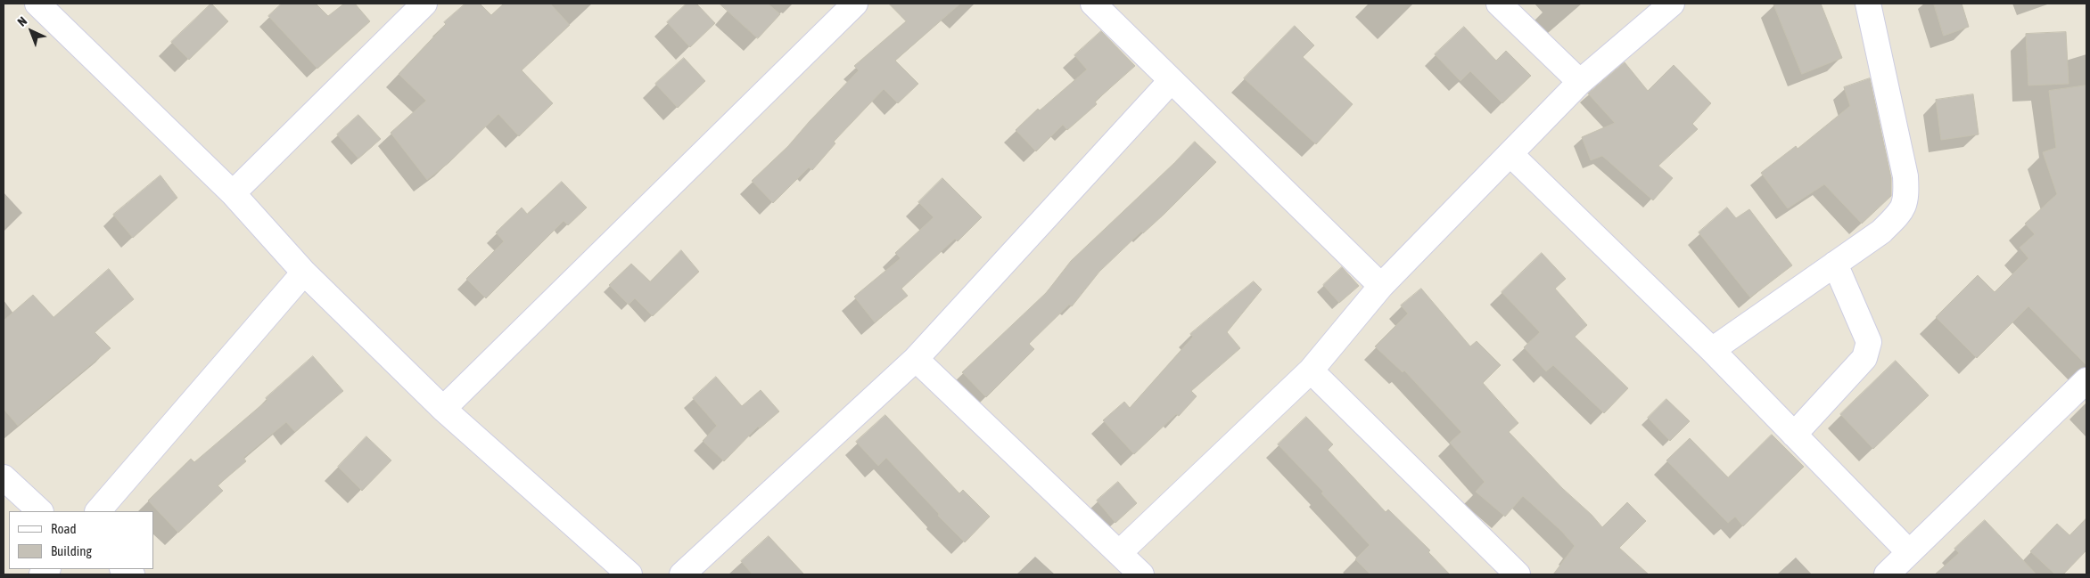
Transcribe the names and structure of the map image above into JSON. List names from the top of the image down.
{
  "legend": ["Road", "Building"],
  "north": "top left"
}
